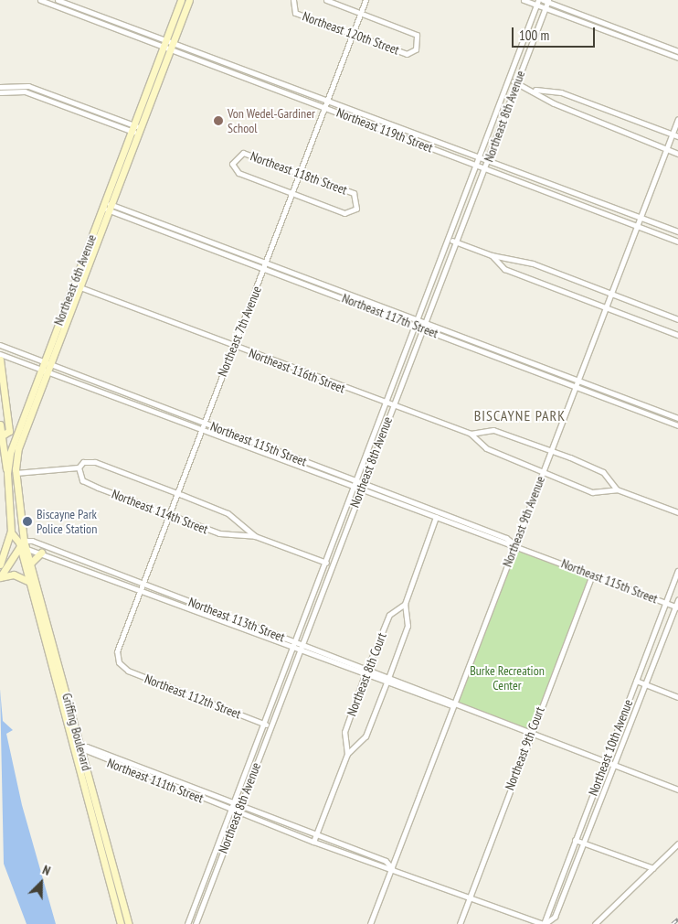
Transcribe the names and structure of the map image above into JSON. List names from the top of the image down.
{
  "streets": {
    "main road": ["Northeast 6th Avenue", "Griffing Boulevard"],
    "street": [
      "Northeast 120th Street",
      "Northeast 8th Avenue",
      "Northeast 119th Street",
      "Northeast 118th Street",
      "Northeast 117th Street",
      "Northeast 7th Avenue",
      "Northeast 116th Street",
      "Northeast 115th Street",
      "Northeast 114th Street",
      "Northeast 9th Avenue",
      "Northeast 113th Street",
      "Northeast 8th Court",
      "Northeast 112th Street",
      "Northeast 10th Avenue",
      "Northeast 9th Court",
      "Northeast 111th Street"
    ]
  },
  "crossings": [
    ["Northeast 120th Street", "Northeast 7th Avenue"],
    ["Northeast 8th Avenue", "Northeast 119th Street"],
    ["Northeast 8th Avenue", "Northeast 117th Street"],
    ["Northeast 8th Avenue", "Northeast 116th Street"],
    ["Northeast 8th Avenue", "Northeast 115th Street"],
    ["Northeast 8th Avenue", "Northeast 114th Street"],
    ["Northeast 8th Avenue", "Northeast 113th Street"],
    ["Northeast 8th Avenue", "Northeast 112th Street"],
    ["Northeast 8th Avenue", "Northeast 111th Street"],
    ["Northeast 119th Street", "Northeast 6th Avenue"],
    ["Northeast 119th Street", "Northeast 7th Avenue"],
    ["Northeast 119th Street", "Northeast 9th Avenue"],
    ["Northeast 118th Street", "Northeast 7th Avenue"],
    ["Northeast 6th Avenue", "Northeast 117th Street"],
    ["Northeast 6th Avenue", "Northeast 116th Street"],
    ["Northeast 6th Avenue", "Northeast 115th Street"],
    ["Northeast 6th Avenue", "Griffing Boulevard"],
    ["Northeast 117th Street", "Northeast 7th Avenue"],
    ["Northeast 117th Street", "Northeast 9th Avenue"],
    ["Northeast 7th Avenue", "Northeast 116th Street"],
    ["Northeast 7th Avenue", "Northeast 115th Street"],
    ["Northeast 7th Avenue", "Northeast 114th Street"],
    ["Northeast 7th Avenue", "Northeast 113th Street"],
    ["Northeast 7th Avenue", "Northeast 112th Street"],
    ["Northeast 116th Street", "Northeast 9th Avenue"],
    ["Northeast 115th Street", "Northeast 9th Avenue"],
    ["Northeast 115th Street", "Northeast 8th Court"],
    ["Northeast 115th Street", "Northeast 10th Avenue"],
    ["Northeast 115th Street", "Northeast 9th Court"],
    ["Northeast 114th Street", "Griffing Boulevard"],
    ["Northeast 9th Avenue", "Northeast 113th Street"],
    ["Northeast 9th Avenue", "Northeast 111th Street"],
    ["Northeast 113th Street", "Northeast 8th Court"],
    ["Northeast 113th Street", "Griffing Boulevard"],
    ["Northeast 113th Street", "Northeast 10th Avenue"],
    ["Northeast 113th Street", "Northeast 9th Court"],
    ["Northeast 8th Court", "Northeast 111th Street"],
    ["Griffing Boulevard", "Northeast 111th Street"],
    ["Northeast 10th Avenue", "Northeast 111th Street"],
    ["Northeast 9th Court", "Northeast 111th Street"]
  ],
  "districts": ["BISCAYNE PARK"],
  "parks": ["Burke Recreation Center"],
  "places": ["Von Wedel-Gardiner School", "Biscayne Park Police Station"],
  "scale_bar": "100 m",
  "north": "top right"
}
